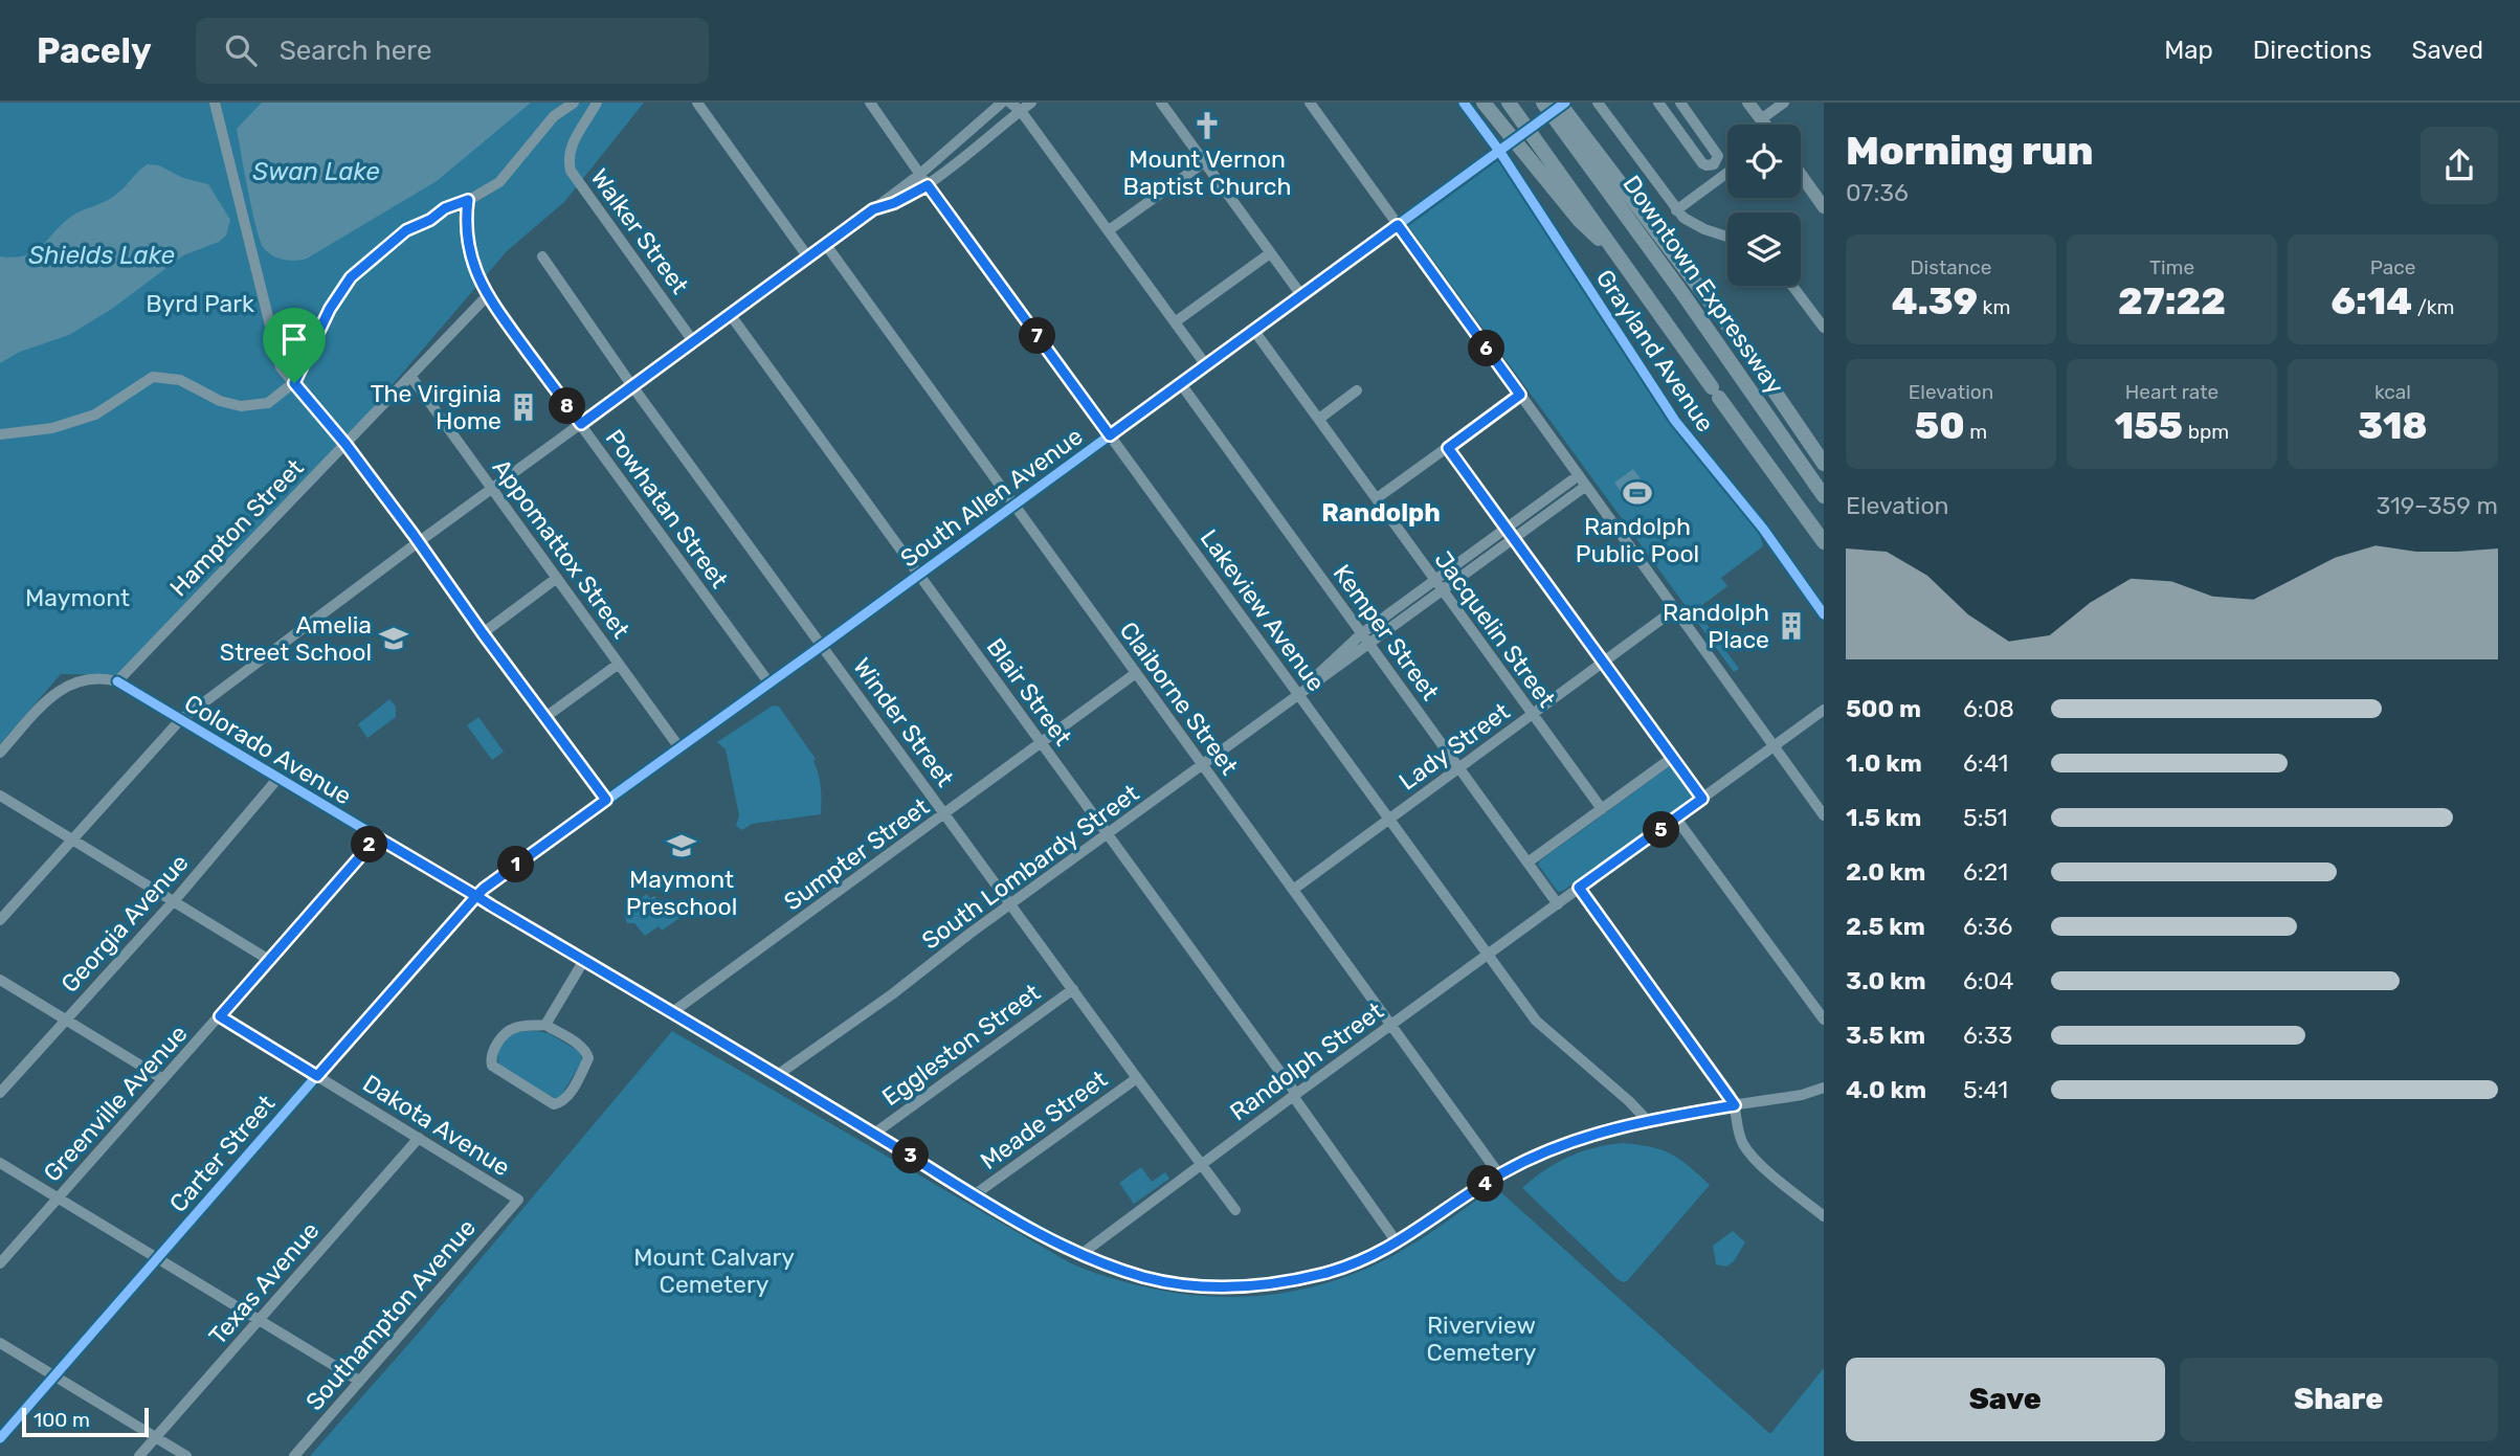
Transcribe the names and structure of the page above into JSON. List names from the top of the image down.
{
  "streets": {
    "highway": ["Downtown Expressway"],
    "street": [
      "Walker Street",
      "Grayland Avenue",
      "South Allen Avenue",
      "Powhatan Street",
      "Hampton Street",
      "Appomattox Street",
      "Lakeview Avenue",
      "Jacquelin Street",
      "Kemper Street",
      "Blair Street",
      "Claiborne Street",
      "Winder Street",
      "Lady Street",
      "Colorado Avenue",
      "Sumpter Street",
      "South Lombardy Street",
      "Georgia Avenue",
      "Eggleston Street",
      "Randolph Street",
      "Greenville Avenue",
      "Meade Street",
      "Dakota Avenue",
      "Carter Street",
      "Texas Avenue",
      "Southampton Avenue"
    ]
  },
  "crossings": [
    ["Grayland Avenue", "South Allen Avenue"],
    ["South Allen Avenue", "Powhatan Street"],
    ["South Allen Avenue", "Appomattox Street"],
    ["South Allen Avenue", "Lakeview Avenue"],
    ["South Allen Avenue", "Jacquelin Street"],
    ["South Allen Avenue", "Kemper Street"],
    ["South Allen Avenue", "Blair Street"],
    ["South Allen Avenue", "Claiborne Street"],
    ["South Allen Avenue", "Winder Street"],
    ["South Allen Avenue", "Colorado Avenue"],
    ["South Allen Avenue", "Carter Street"],
    ["Powhatan Street", "Hampton Street"],
    ["Hampton Street", "Appomattox Street"],
    ["Hampton Street", "Colorado Avenue"],
    ["Lakeview Avenue", "Lady Street"],
    ["Lakeview Avenue", "Colorado Avenue"],
    ["Lakeview Avenue", "South Lombardy Street"],
    ["Lakeview Avenue", "Randolph Street"],
    ["Jacquelin Street", "Lady Street"],
    ["Jacquelin Street", "South Lombardy Street"],
    ["Kemper Street", "Lady Street"],
    ["Kemper Street", "South Lombardy Street"],
    ["Kemper Street", "Randolph Street"],
    ["Blair Street", "Colorado Avenue"],
    ["Blair Street", "Sumpter Street"],
    ["Blair Street", "South Lombardy Street"],
    ["Blair Street", "Randolph Street"],
    ["Claiborne Street", "Lady Street"],
    ["Claiborne Street", "Colorado Avenue"],
    ["Claiborne Street", "Sumpter Street"],
    ["Claiborne Street", "South Lombardy Street"],
    ["Claiborne Street", "Randolph Street"],
    ["Winder Street", "Sumpter Street"],
    ["Winder Street", "South Lombardy Street"],
    ["Winder Street", "Eggleston Street"],
    ["Winder Street", "Randolph Street"],
    ["Winder Street", "Meade Street"],
    ["Colorado Avenue", "Sumpter Street"],
    ["Colorado Avenue", "South Lombardy Street"],
    ["Colorado Avenue", "Georgia Avenue"],
    ["Colorado Avenue", "Eggleston Street"],
    ["Colorado Avenue", "Randolph Street"],
    ["Colorado Avenue", "Greenville Avenue"],
    ["Colorado Avenue", "Meade Street"],
    ["Colorado Avenue", "Carter Street"],
    ["Greenville Avenue", "Dakota Avenue"],
    ["Dakota Avenue", "Carter Street"],
    ["Dakota Avenue", "Texas Avenue"],
    ["Dakota Avenue", "Southampton Avenue"]
  ],
  "districts": ["Randolph"],
  "water": ["Swan Lake", "Shields Lake"],
  "parks": [
    "Byrd Park",
    "Maymont",
    "Mount Calvary Cemetery",
    "Riverview Cemetery"
  ],
  "places": {
    "church": ["Mount Vernon Baptist Church"],
    "building": ["The Virginia Home", "Randolph Place"],
    "sports": ["Randolph Public Pool"],
    "school or university": ["Amelia Street School", "Maymont Preschool"]
  },
  "scale_bar": "100 m",
  "page": {
    "header": "Pacely",
    "search": "Search here",
    "nav": ["Map", "Directions", "Saved"],
    "heading": ["Morning run", "07:36"],
    "stats": [
      ["Distance", "4.39 km"],
      ["Time", "27:22"],
      ["Pace", "6:14 /km"],
      ["Elevation", "50 m"],
      ["Heart rate", "155 bpm"],
      ["kcal", "318"]
    ],
    "pins": [
      "7",
      "6",
      "8",
      "5",
      "2",
      "1",
      "3",
      "4"
    ],
    "chart": ["Elevation", "319–359 m"],
    "list": [
      {
        "name": "500 m",
        "note": "6:08"
      },
      {
        "name": "1.0 km",
        "note": "6:41"
      },
      {
        "name": "1.5 km",
        "note": "5:51"
      },
      {
        "name": "2.0 km",
        "note": "6:21"
      },
      {
        "name": "2.5 km",
        "note": "6:36"
      },
      {
        "name": "3.0 km",
        "note": "6:04"
      },
      {
        "name": "3.5 km",
        "note": "6:33"
      },
      {
        "name": "4.0 km",
        "note": "5:41"
      }
    ],
    "buttons": ["Save", "Share"],
    "scale": "100 m"
  }
}
